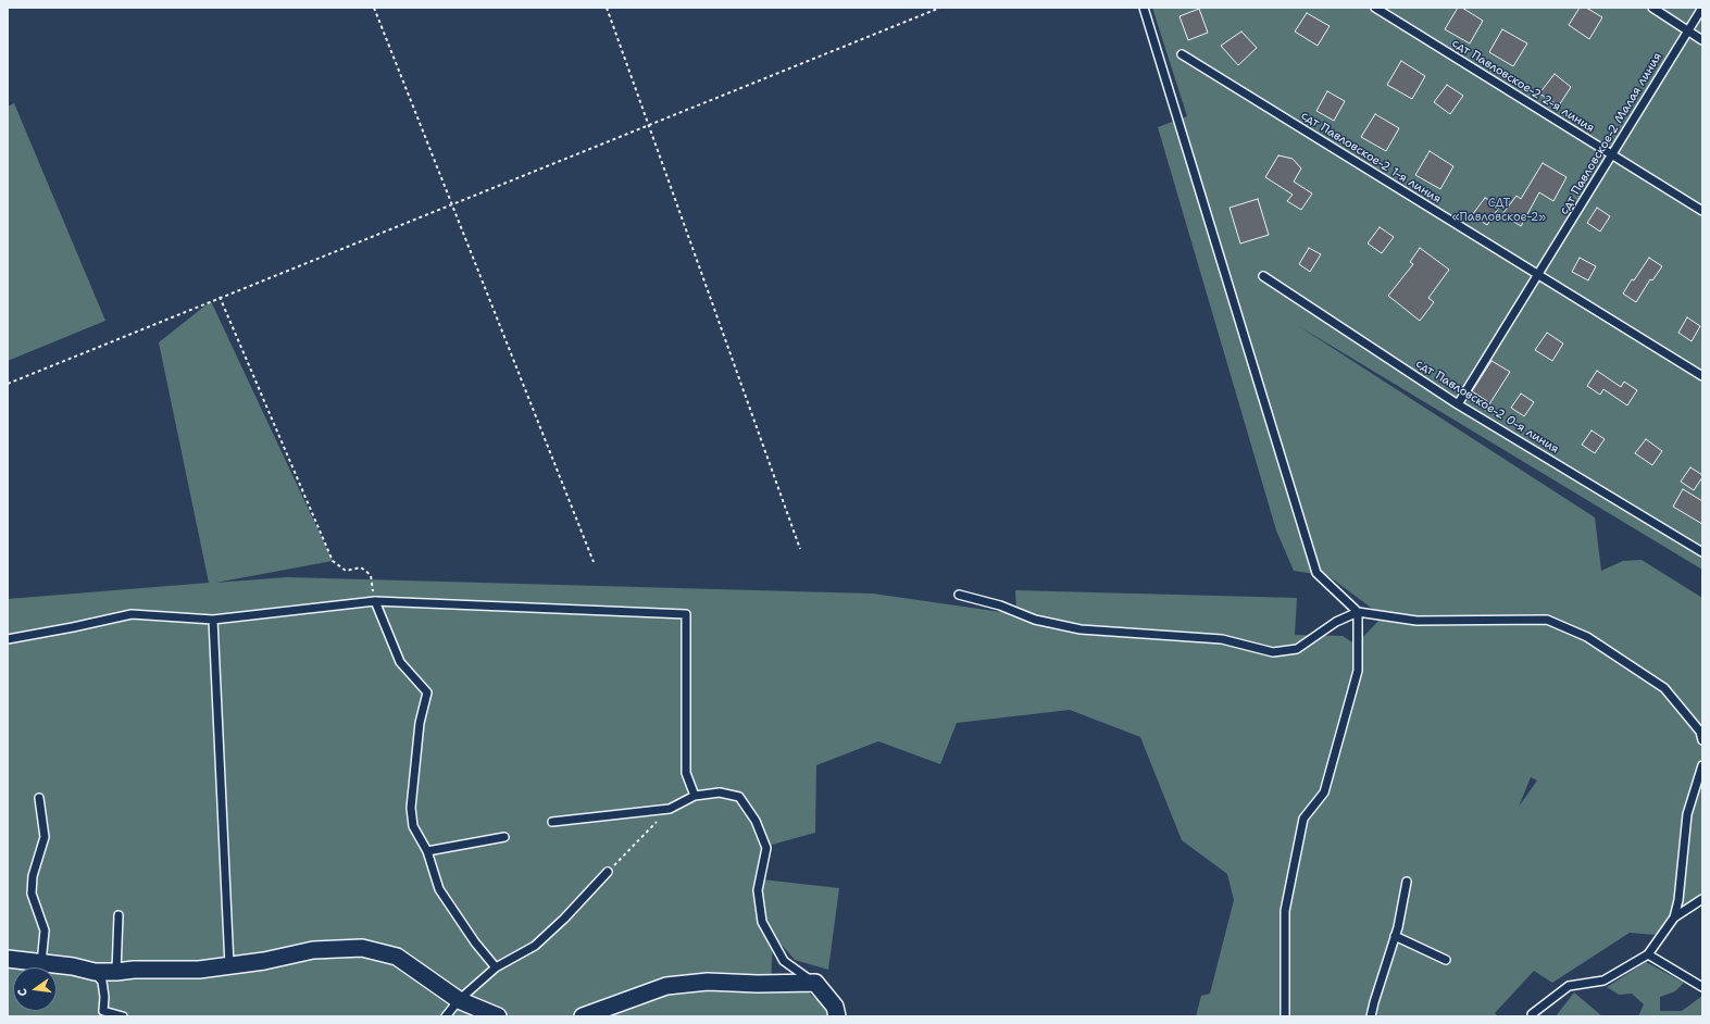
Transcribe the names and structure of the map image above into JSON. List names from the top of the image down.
{
  "streets": {
    "lane": [
      "сдт Павловское-2 2-я линия",
      "сдт Павловское-2 Малая линия",
      "сдт Павловское-2 1-я линия",
      "сдт Павловское-2 0-я линия"
    ]
  },
  "crossings": [
    ["сдт Павловское-2 2-я линия", "сдт Павловское-2 Малая линия"],
    ["сдт Павловское-2 Малая линия", "сдт Павловское-2 1-я линия"],
    ["сдт Павловское-2 Малая линия", "сдт Павловское-2 0-я линия"]
  ],
  "parks": ["СДТ «Павловское-2»"],
  "north": "left"
}
